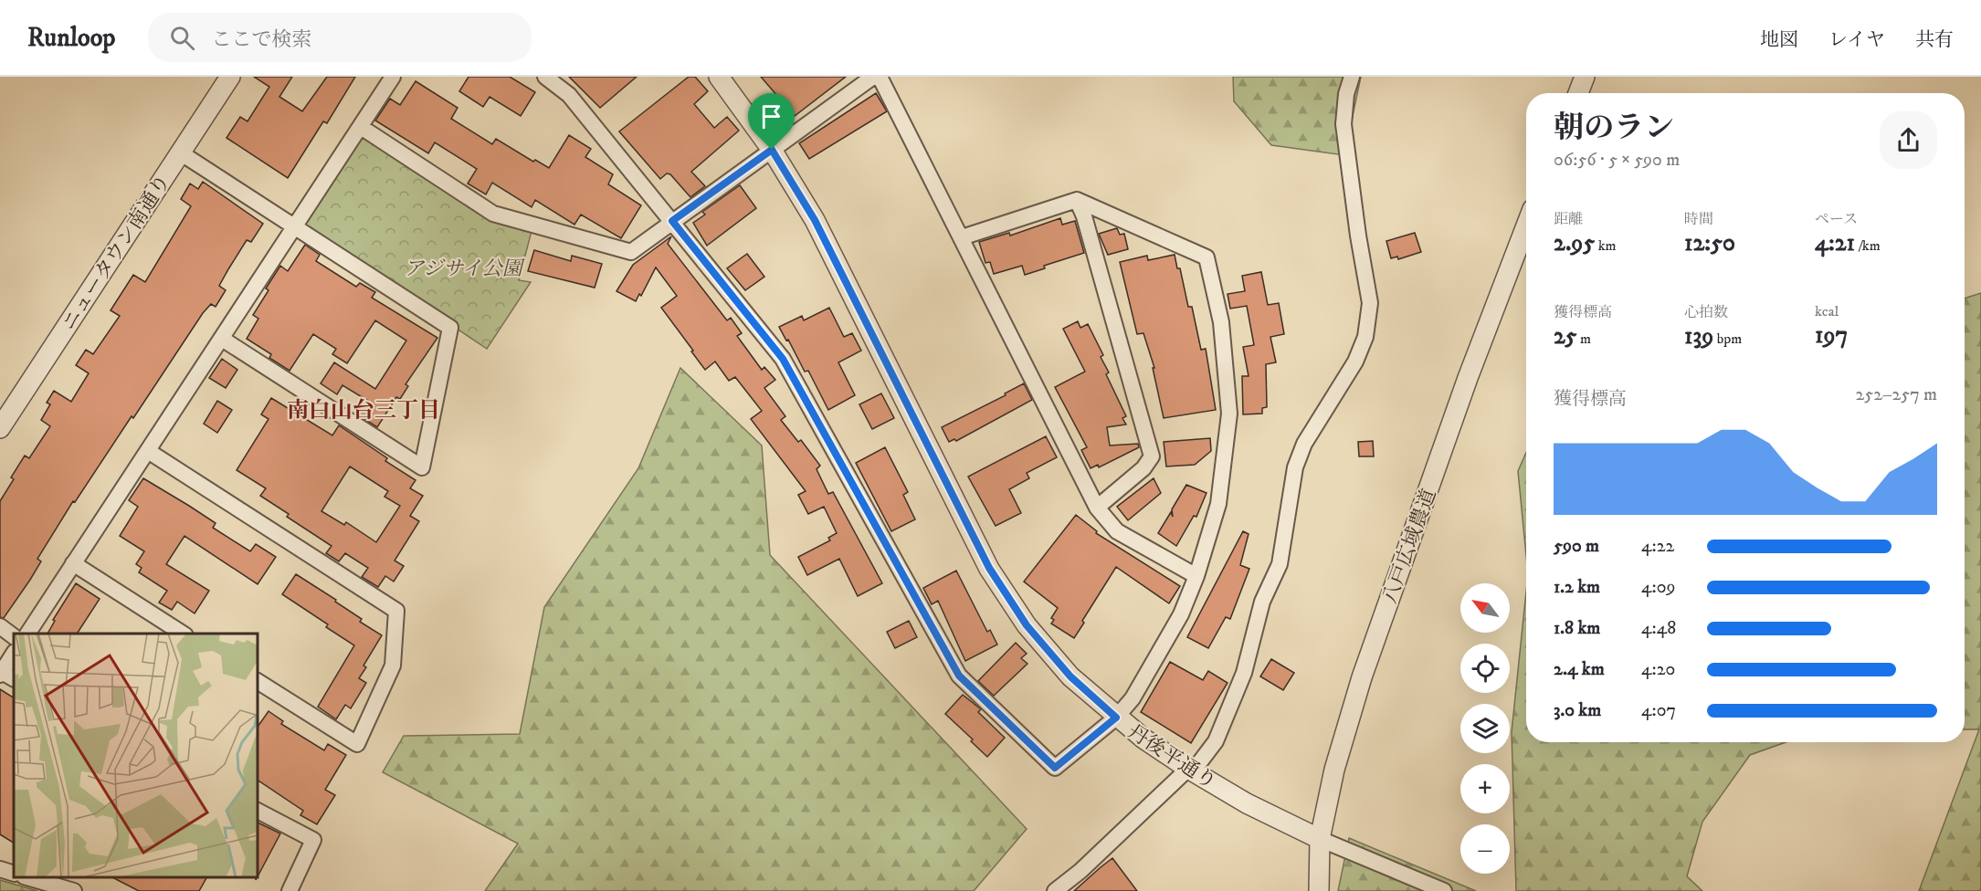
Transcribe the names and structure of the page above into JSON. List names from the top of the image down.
{
  "streets": {
    "street": ["ニュータウン南通り", "八戸広域農道", "丹後平通り"]
  },
  "crossings": [
    ["八戸広域農道", "丹後平通り"]
  ],
  "districts": ["南白山台三丁目"],
  "parks": ["アジサイ公園"],
  "north": "top left",
  "page": {
    "header": "Runloop",
    "search": "ここで検索",
    "nav": ["地図", "レイヤ", "共有"],
    "heading": ["朝のラン", "06:56 · 5 × 590 m"],
    "stats": [
      ["距離", "2.95 km"],
      ["時間", "12:50"],
      ["ペース", "4:21 /km"],
      ["獲得標高", "25 m"],
      ["心拍数", "139 bpm"],
      ["kcal", "197"]
    ],
    "chart": ["獲得標高", "252–257 m"],
    "list": [
      {
        "name": "590 m",
        "note": "4:22"
      },
      {
        "name": "1.2 km",
        "note": "4:09"
      },
      {
        "name": "1.8 km",
        "note": "4:48"
      },
      {
        "name": "2.4 km",
        "note": "4:20"
      },
      {
        "name": "3.0 km",
        "note": "4:07"
      }
    ],
    "map_buttons": ["+", "−"]
  }
}
